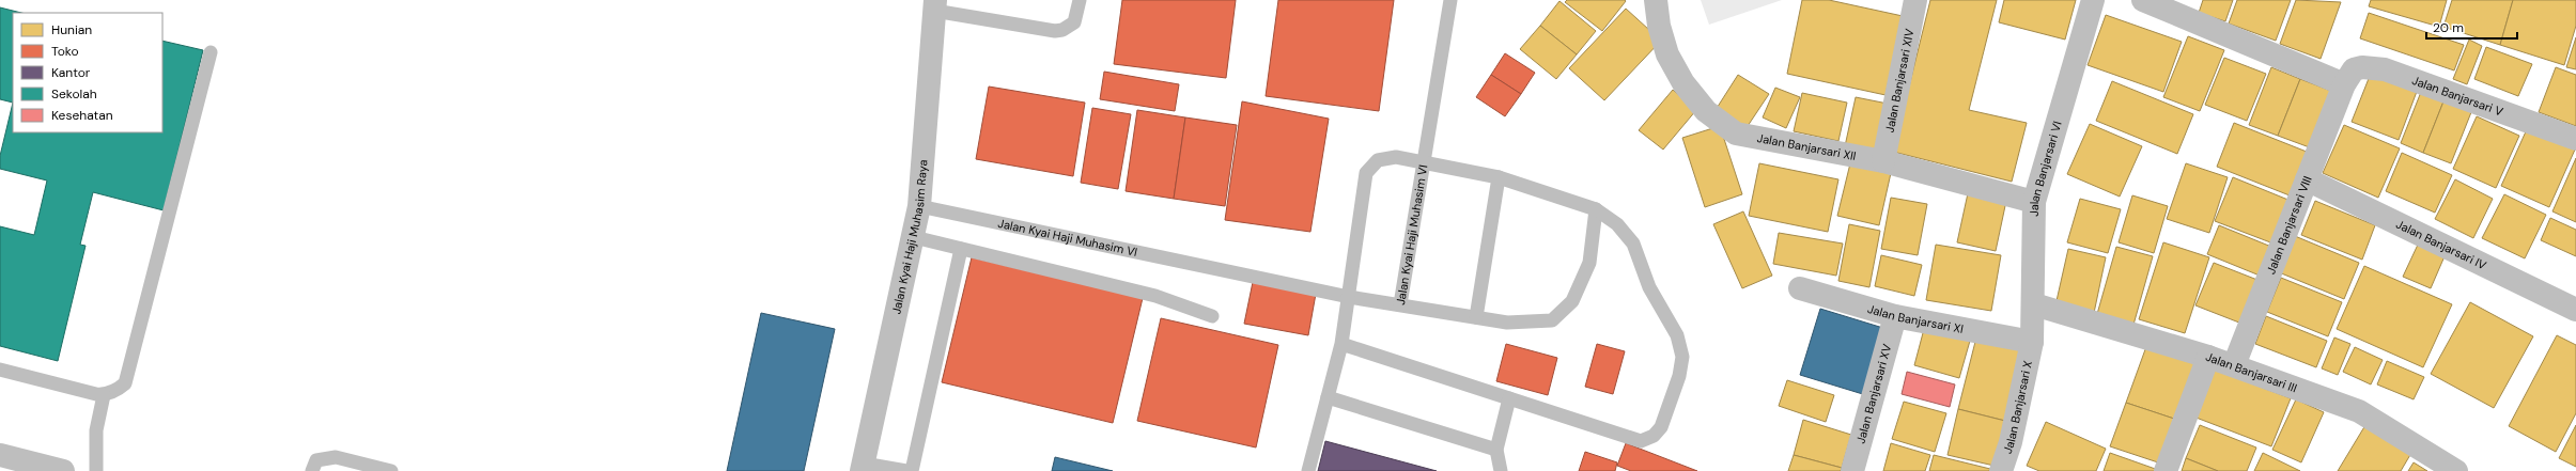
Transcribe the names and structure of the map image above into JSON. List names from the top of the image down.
{
  "streets": {
    "main road": [
      "Jalan Banjarsari XIV",
      "Jalan Banjarsari V",
      "Jalan Banjarsari XII",
      "Jalan Banjarsari VI",
      "Jalan Banjarsari VIII",
      "Jalan Kyai Haji Muhasim Raya",
      "Jalan Banjarsari IV",
      "Jalan Banjarsari XI",
      "Jalan Banjarsari III",
      "Jalan Banjarsari XV",
      "Jalan Banjarsari X"
    ],
    "lane": ["Jalan Kyai Haji Muhasim VI"]
  },
  "crossings": [
    ["Jalan Banjarsari XIV", "Jalan Banjarsari XII"],
    ["Jalan Banjarsari V", "Jalan Banjarsari VIII"],
    ["Jalan Banjarsari XII", "Jalan Banjarsari VI"],
    ["Jalan Banjarsari VI", "Jalan Banjarsari XI"],
    ["Jalan Banjarsari VI", "Jalan Banjarsari III"],
    ["Jalan Banjarsari VI", "Jalan Banjarsari X"],
    ["Jalan Banjarsari VIII", "Jalan Banjarsari IV"],
    ["Jalan Banjarsari VIII", "Jalan Banjarsari III"],
    ["Jalan Kyai Haji Muhasim VI", "Jalan Kyai Haji Muhasim Raya"],
    ["Jalan Banjarsari XI", "Jalan Banjarsari XV"],
    ["Jalan Banjarsari XI", "Jalan Banjarsari X"]
  ],
  "legend": [
    "Hunian",
    "Toko",
    "Kantor",
    "Sekolah",
    "Kesehatan"
  ],
  "scale_bar": "20 m"
}
